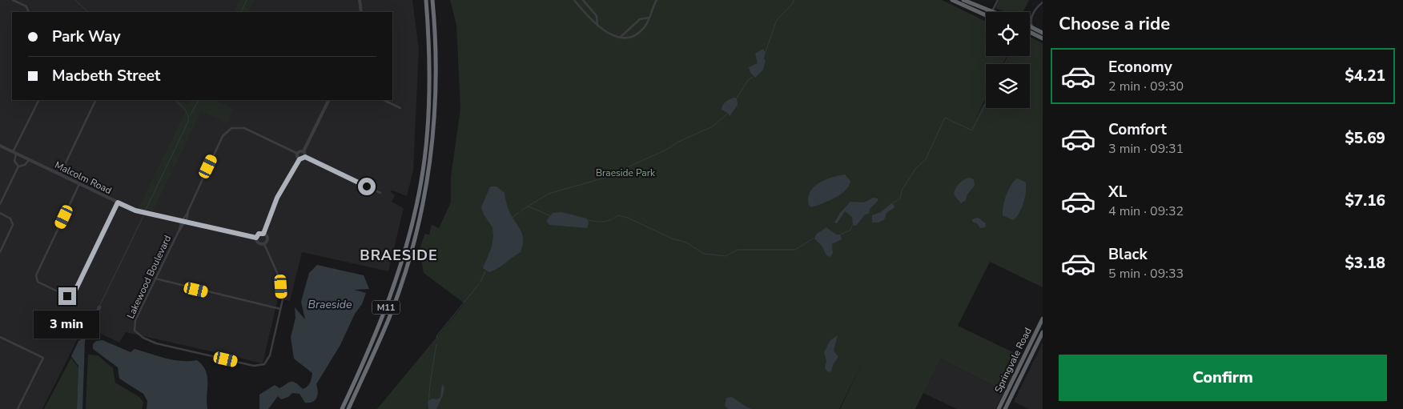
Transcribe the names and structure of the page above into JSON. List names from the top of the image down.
{
  "streets": {
    "highway": ["M11", "Springvale Road"],
    "street": ["Malcolm Road", "Lakewood Boulevard"]
  },
  "crossings": [
    ["Malcolm Road", "Lakewood Boulevard"]
  ],
  "districts": ["BRAESIDE"],
  "water": ["Braeside"],
  "parks": ["Braeside Park"],
  "page": {
    "heading": "Choose a ride",
    "banner": ["Park Way", "Macbeth Street"],
    "list": [
      {
        "name": "Economy",
        "note": "2 min · 09:30",
        "value": "$4.21"
      },
      {
        "name": "Comfort",
        "note": "3 min · 09:31",
        "value": "$5.69"
      },
      {
        "name": "XL",
        "note": "4 min · 09:32",
        "value": "$7.16"
      },
      {
        "name": "Black",
        "note": "5 min · 09:33",
        "value": "$3.18"
      }
    ],
    "bubble": "3 min",
    "buttons": "Confirm"
  }
}
